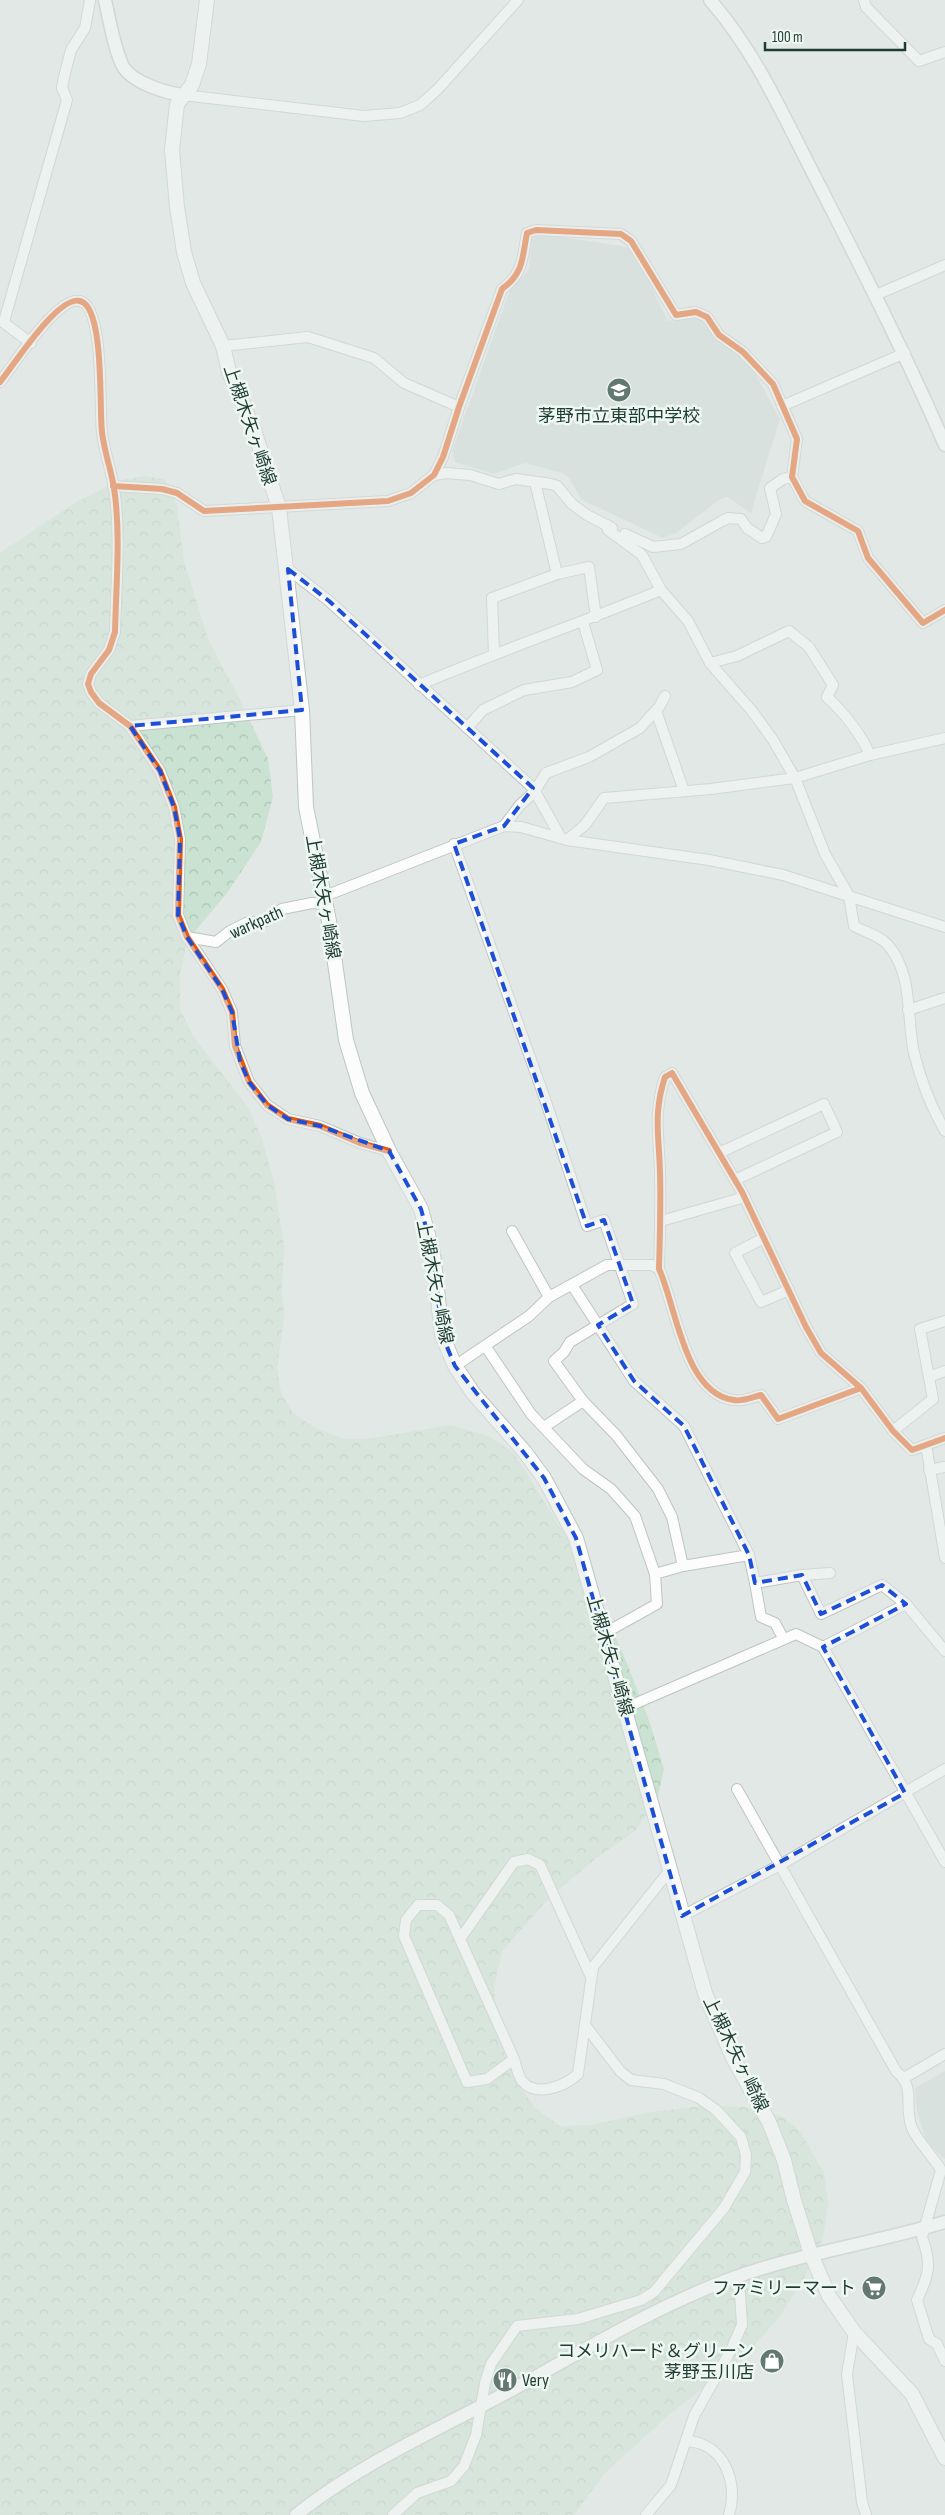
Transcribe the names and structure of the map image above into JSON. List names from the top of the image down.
{
  "streets": {
    "main road": ["上槻木矢ヶ崎線"],
    "street": ["warkpath"]
  },
  "crossings": [
    ["上槻木矢ヶ崎線", "warkpath"]
  ],
  "places": {
    "school or university": ["茅野市立東部中学校"],
    "supermarket": ["ファミリーマート"],
    "shop": ["コメリハード＆グリーン 茅野玉川店"],
    "restaurant": ["Very"]
  },
  "scale_bar": "100 m"
}
